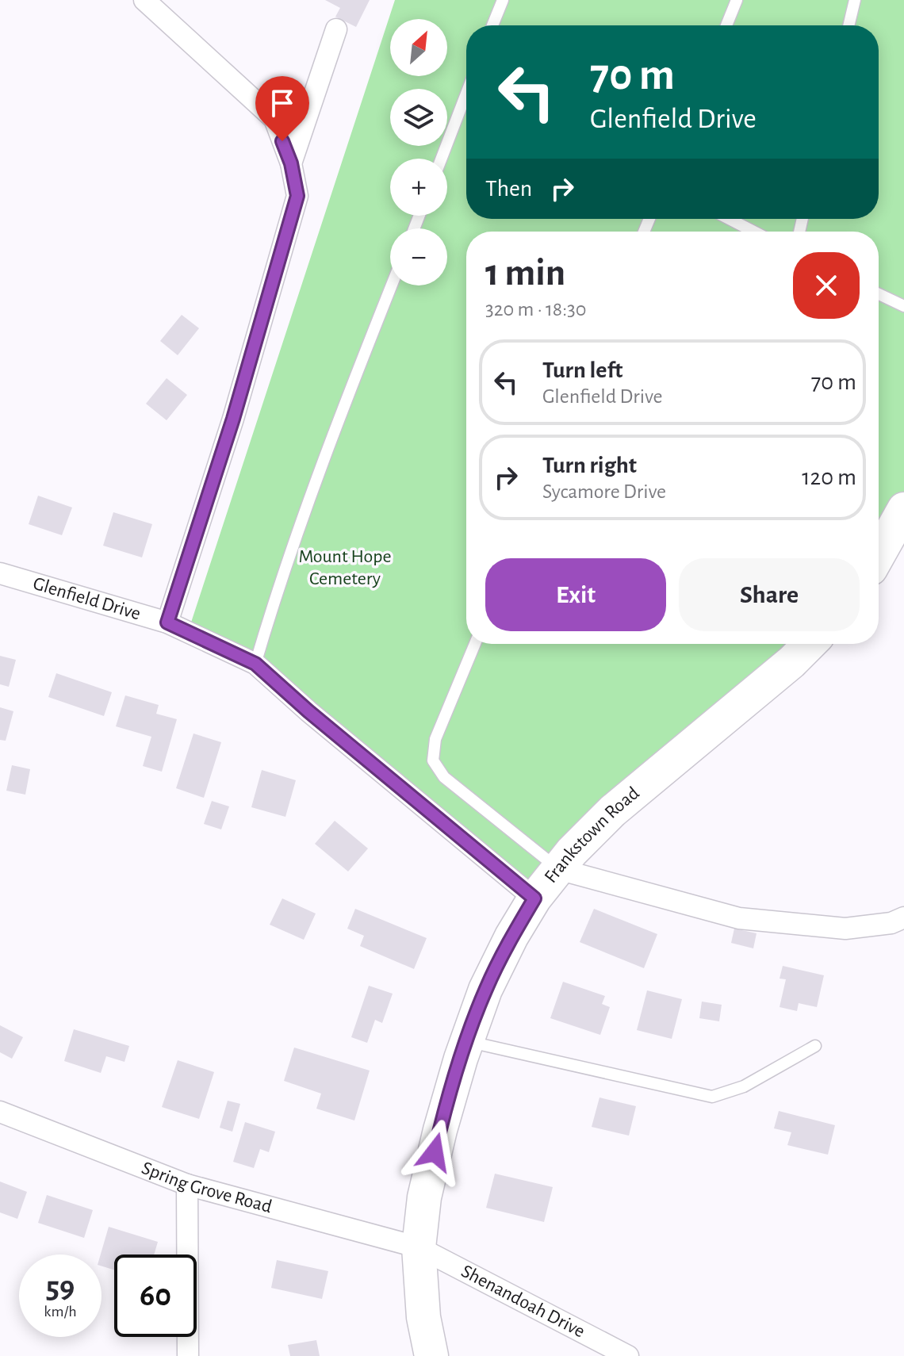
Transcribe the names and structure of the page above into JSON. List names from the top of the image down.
{
  "streets": {
    "main road": ["Frankstown Road"],
    "street": ["Glenfield Drive", "Spring Grove Road", "Shenandoah Drive"]
  },
  "crossings": [
    ["Glenfield Drive", "Frankstown Road"],
    ["Frankstown Road", "Spring Grove Road"],
    ["Frankstown Road", "Shenandoah Drive"],
    ["Spring Grove Road", "Shenandoah Drive"]
  ],
  "parks": ["Mount Hope Cemetery"],
  "north": "top right",
  "page": {
    "map_buttons": ["+", "−"],
    "turn": ["70 m", "Glenfield Drive"],
    "then": "Then",
    "heading": ["1 min", "320 m · 18:30"],
    "list": [
      {
        "name": "Turn left",
        "note": "Glenfield Drive",
        "value": "70 m"
      },
      {
        "name": "Turn right",
        "note": "Sycamore Drive",
        "value": "120 m"
      }
    ],
    "buttons": ["Exit", "Share"],
    "speed": "59 km/h",
    "limit": "60"
  }
}
